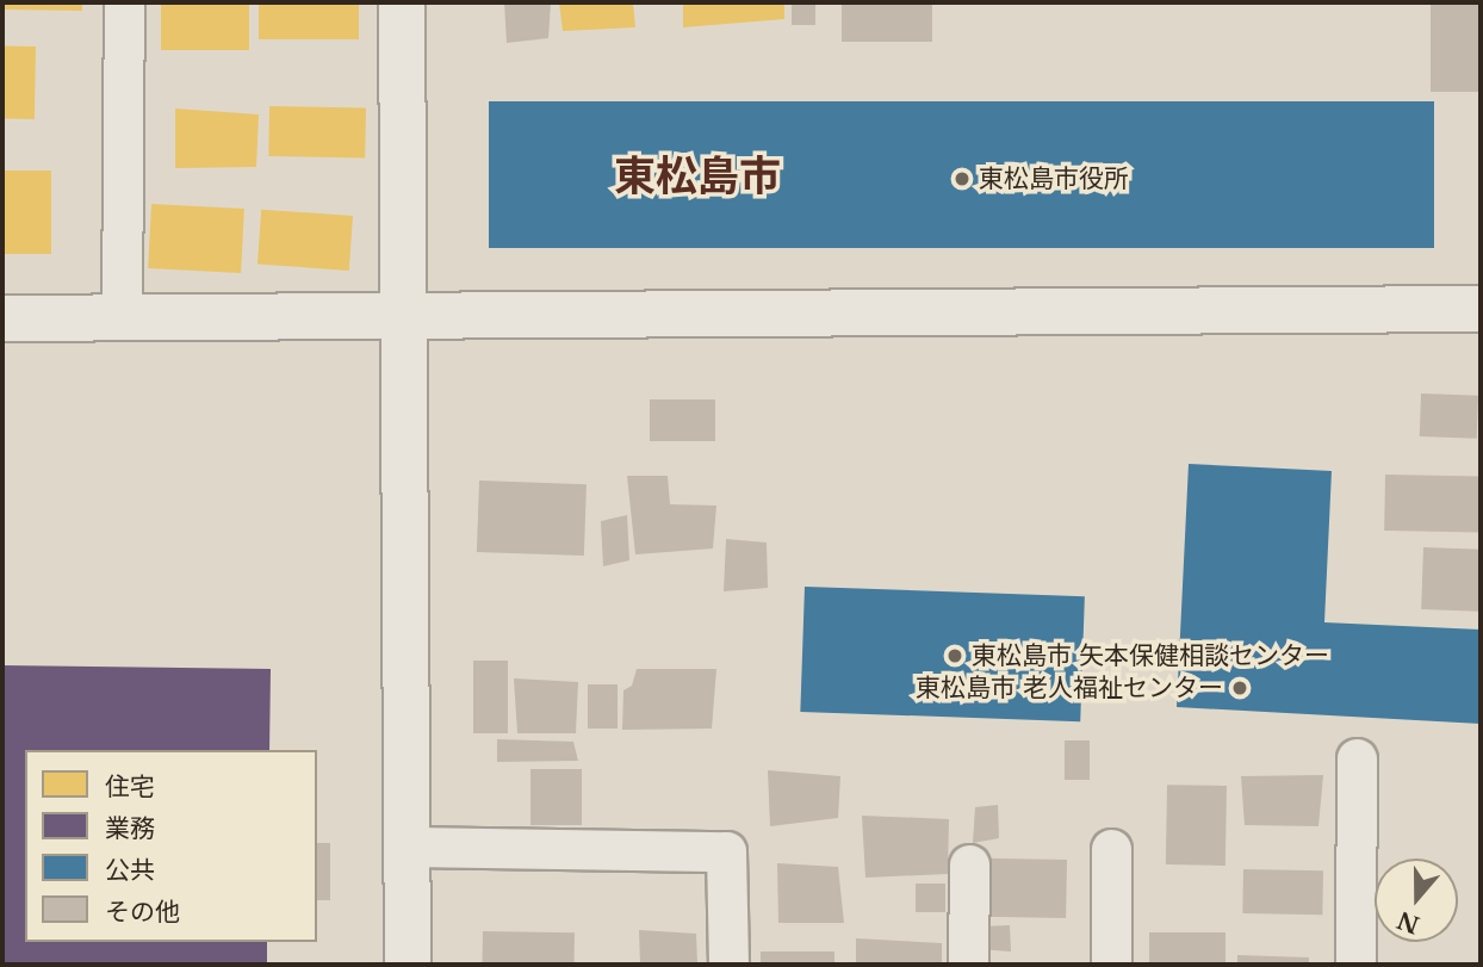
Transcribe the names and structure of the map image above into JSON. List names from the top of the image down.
{
  "districts": ["東松島市"],
  "places": ["東松島市役所", "東松島市 矢本保健相談センター", "東松島市 老人福祉センター"],
  "legend": [
    "住宅",
    "業務",
    "公共",
    "その他"
  ],
  "north": "bottom"
}
